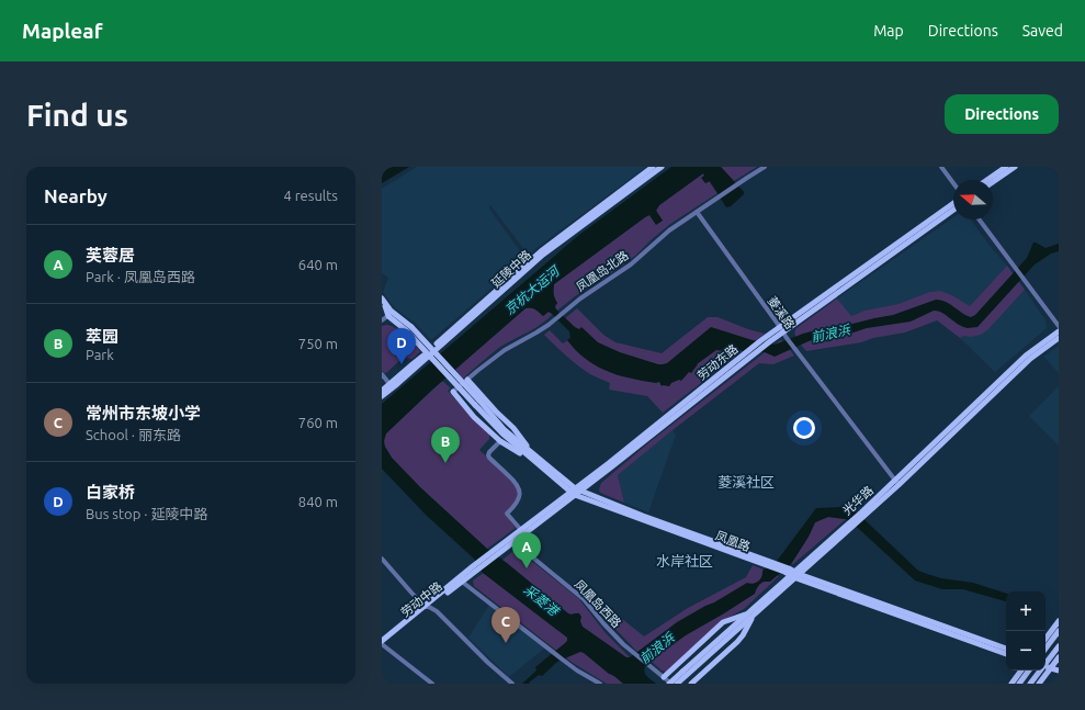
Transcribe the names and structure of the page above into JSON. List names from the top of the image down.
{
  "streets": {
    "main road": [
      "延陵中路",
      "劳动东路",
      "光华路",
      "凤凰路",
      "劳动中路"
    ],
    "street": ["凤凰岛北路", "菱溪路", "凤凰岛西路"]
  },
  "crossings": [
    ["凤凰岛北路", "菱溪路"],
    ["菱溪路", "劳动东路"],
    ["菱溪路", "光华路"],
    ["劳动东路", "凤凰路"],
    ["劳动东路", "劳动中路"],
    ["劳动东路", "凤凰岛西路"],
    ["光华路", "凤凰路"]
  ],
  "districts": ["菱溪社区", "水岸社区"],
  "water": ["京杭大运河", "前浪浜", "采菱港"],
  "north": "left",
  "page": {
    "header": "Mapleaf",
    "nav": ["Map", "Directions", "Saved"],
    "buttons": "Directions",
    "title": "Find us",
    "heading": ["Nearby", "4 results"],
    "list": [
      {
        "mark": "A",
        "name": "芙蓉居",
        "note": "Park · 凤凰岛西路",
        "value": "640 m"
      },
      {
        "mark": "B",
        "name": "萃园",
        "note": "Park",
        "value": "750 m"
      },
      {
        "mark": "C",
        "name": "常州市东坡小学",
        "note": "School · 丽东路",
        "value": "760 m"
      },
      {
        "mark": "D",
        "name": "白家桥",
        "note": "Bus stop · 延陵中路",
        "value": "840 m"
      }
    ],
    "pins": [
      "D",
      "B",
      "A",
      "C"
    ],
    "map_buttons": ["+", "−"]
  }
}
